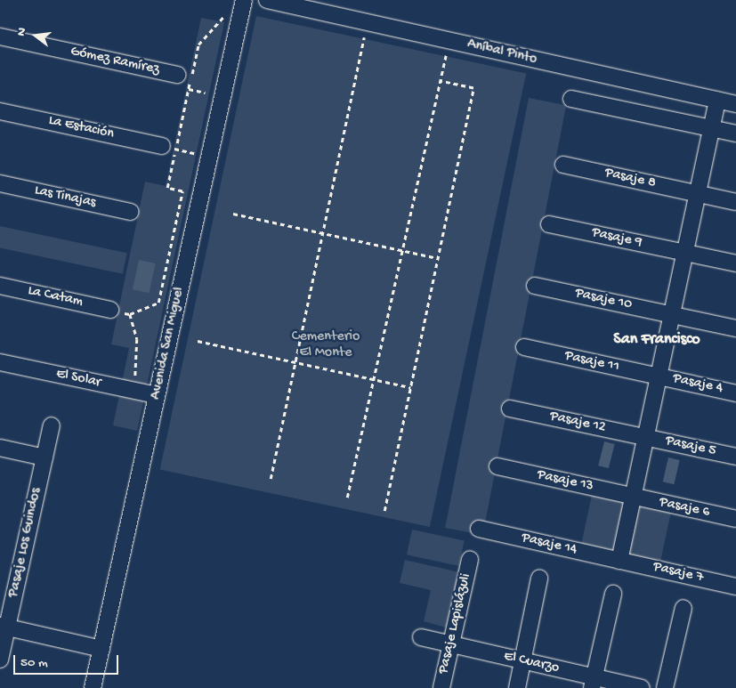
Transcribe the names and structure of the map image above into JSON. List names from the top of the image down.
{
  "streets": {
    "street": [
      "Aníbal Pinto",
      "Gómez Ramírez",
      "La Estación",
      "Pasaje 8",
      "Las Tinajas",
      "Pasaje 9",
      "La Catam",
      "Pasaje 10",
      "Avenida San Miguel",
      "Pasaje 11",
      "El Solar",
      "Pasaje 4",
      "Pasaje 12",
      "Pasaje 5",
      "Pasaje 13",
      "Pasaje 6",
      "Pasaje Los Guindos",
      "Pasaje 14",
      "Pasaje 7",
      "Pasaje Lapislázuli",
      "El Cuarzo"
    ]
  },
  "crossings": [
    ["Avenida San Miguel", "El Solar"],
    ["Pasaje 11", "Pasaje 4"],
    ["Pasaje 12", "Pasaje 5"],
    ["Pasaje 13", "Pasaje 6"],
    ["Pasaje 14", "Pasaje 7"],
    ["Pasaje Lapislázuli", "El Cuarzo"]
  ],
  "districts": ["San Francisco"],
  "parks": ["Cementerio El Monte"],
  "scale_bar": "50 m",
  "north": "left"
}
